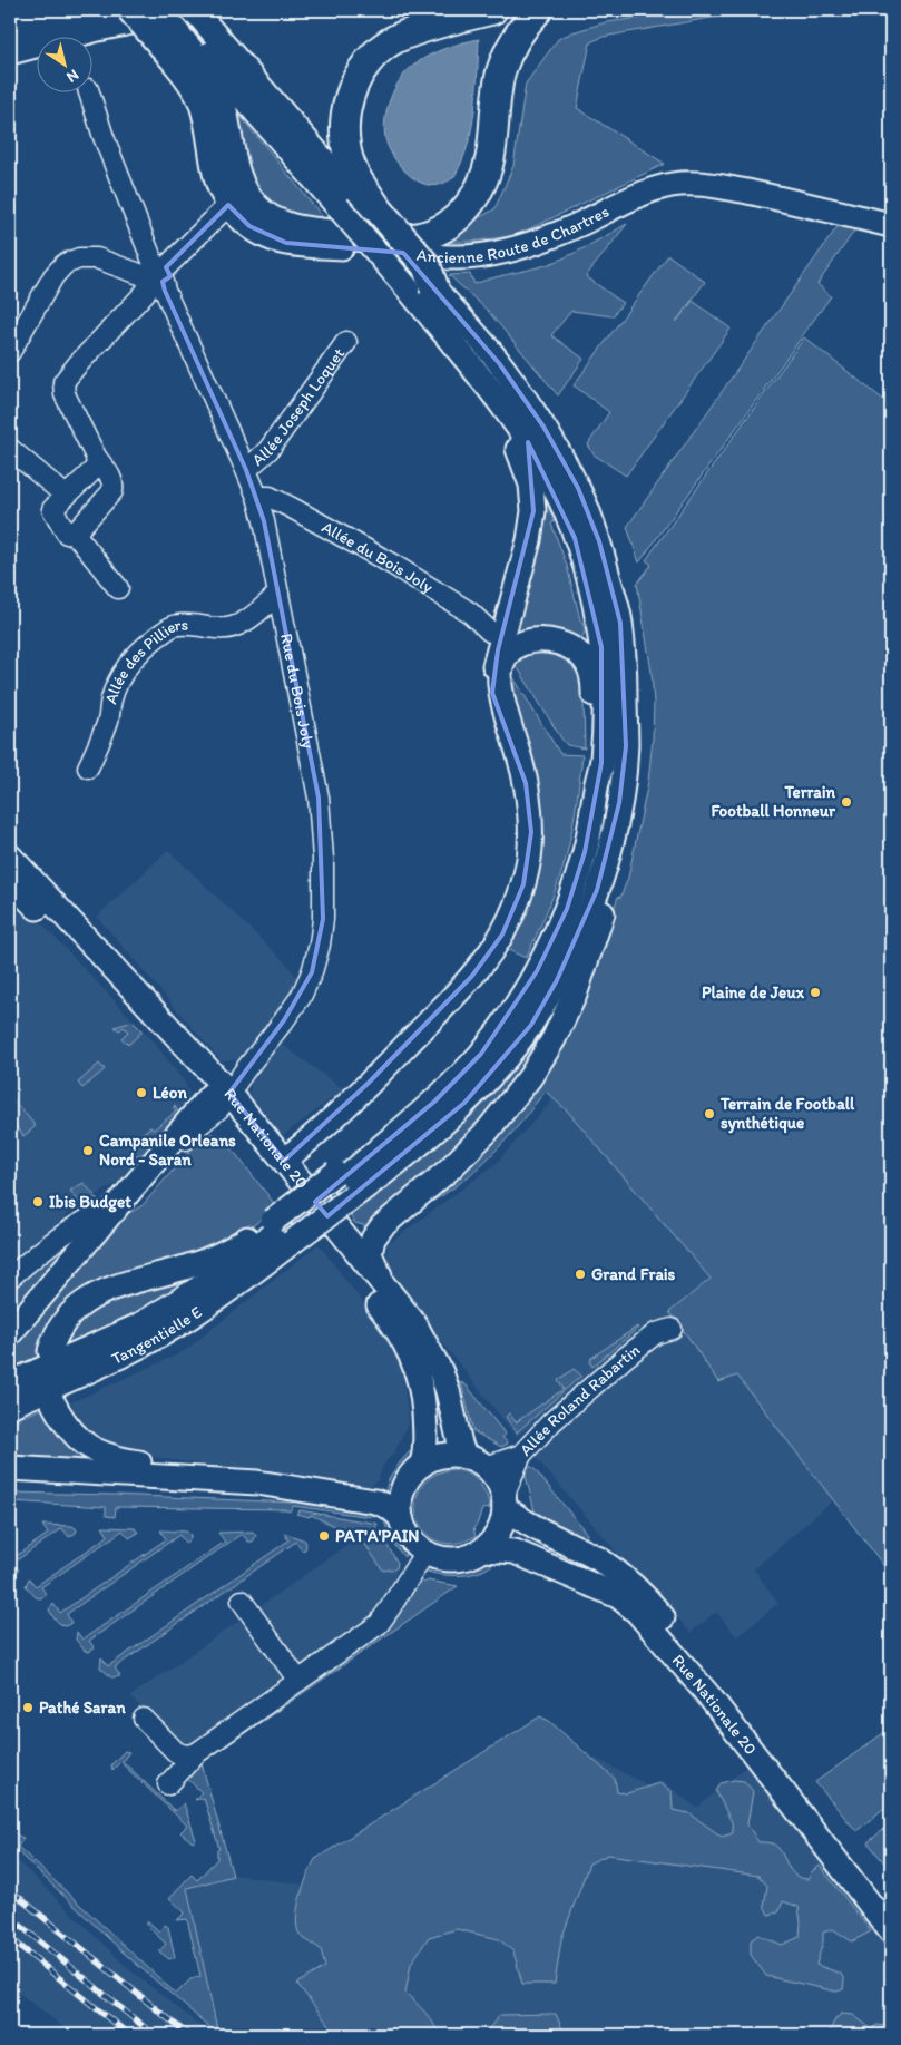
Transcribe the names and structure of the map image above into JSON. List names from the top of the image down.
{
  "streets": {
    "main road": ["Ancienne Route de Chartres", "Rue Nationale 20", "Tangentielle E"],
    "street": [
      "Allée Joseph Loquet",
      "Allée du Bois Joly",
      "Allée des Pilliers",
      "Rue du Bois Joly",
      "Allée Roland Rabartin"
    ]
  },
  "crossings": [
    ["Allée Joseph Loquet", "Rue du Bois Joly"],
    ["Allée du Bois Joly", "Rue du Bois Joly"],
    ["Allée des Pilliers", "Rue du Bois Joly"],
    ["Rue du Bois Joly", "Rue Nationale 20"],
    ["Rue Nationale 20", "Allée Roland Rabartin"]
  ],
  "places": [
    "Terrain Football Honneur",
    "Plaine de Jeux",
    "Léon",
    "Terrain de Football synthétique",
    "Campanile Orleans Nord - Saran",
    "Ibis Budget",
    "Grand Frais",
    "PAT'A'PAIN",
    "Pathé Saran"
  ],
  "north": "bottom right"
}
